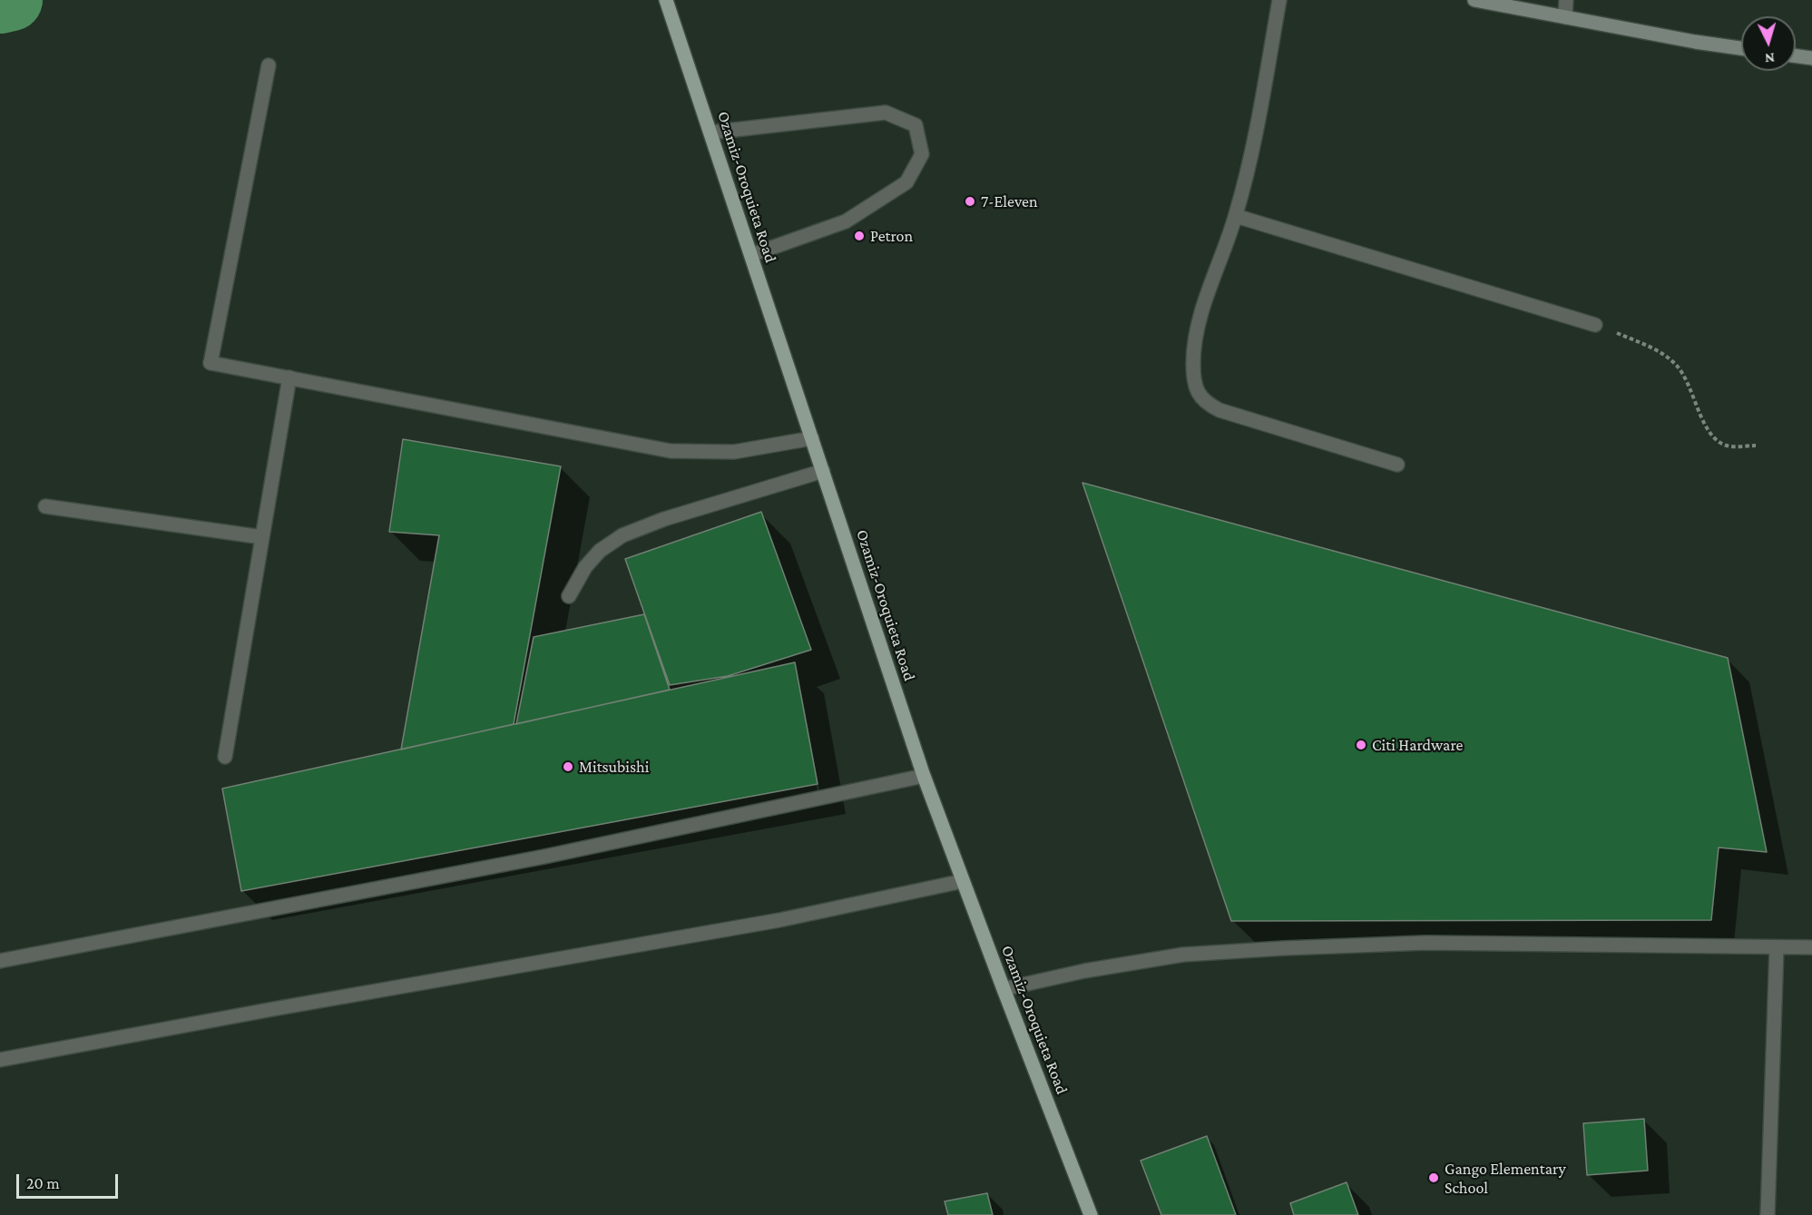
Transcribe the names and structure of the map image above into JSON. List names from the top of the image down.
{
  "streets": {
    "main road": ["Ozamiz-Oroquieta Road"]
  },
  "places": [
    "7-Eleven",
    "Petron",
    "Citi Hardware",
    "Mitsubishi",
    "Gango Elementary School"
  ],
  "scale_bar": "20 m",
  "north": "bottom"
}
